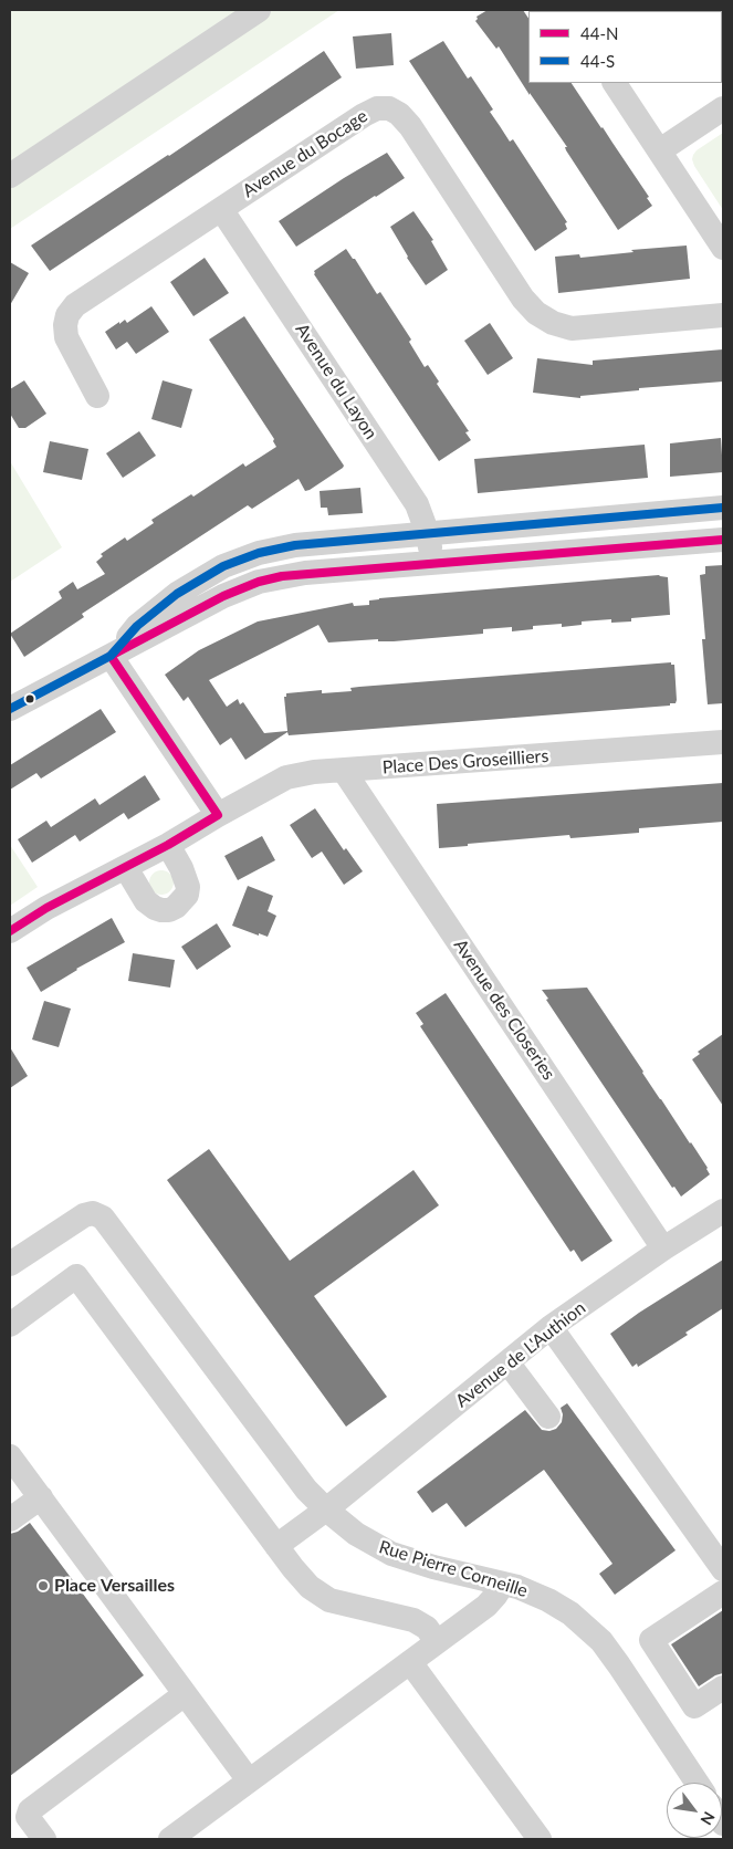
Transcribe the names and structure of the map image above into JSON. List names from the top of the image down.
{
  "streets": {
    "street": [
      "Avenue du Bocage",
      "Avenue du Layon",
      "Place Des Groseilliers",
      "Avenue des Closeries",
      "Avenue de L'Authion",
      "Rue Pierre Corneille"
    ]
  },
  "crossings": [
    ["Avenue du Bocage", "Avenue du Layon"],
    ["Place Des Groseilliers", "Avenue des Closeries"],
    ["Avenue des Closeries", "Avenue de L'Authion"],
    ["Avenue de L'Authion", "Rue Pierre Corneille"]
  ],
  "places": ["Place Versailles"],
  "lines": ["transit line 44-S", "transit line 44-N"],
  "legend": ["44-N", "44-S"],
  "north": "bottom right"
}
